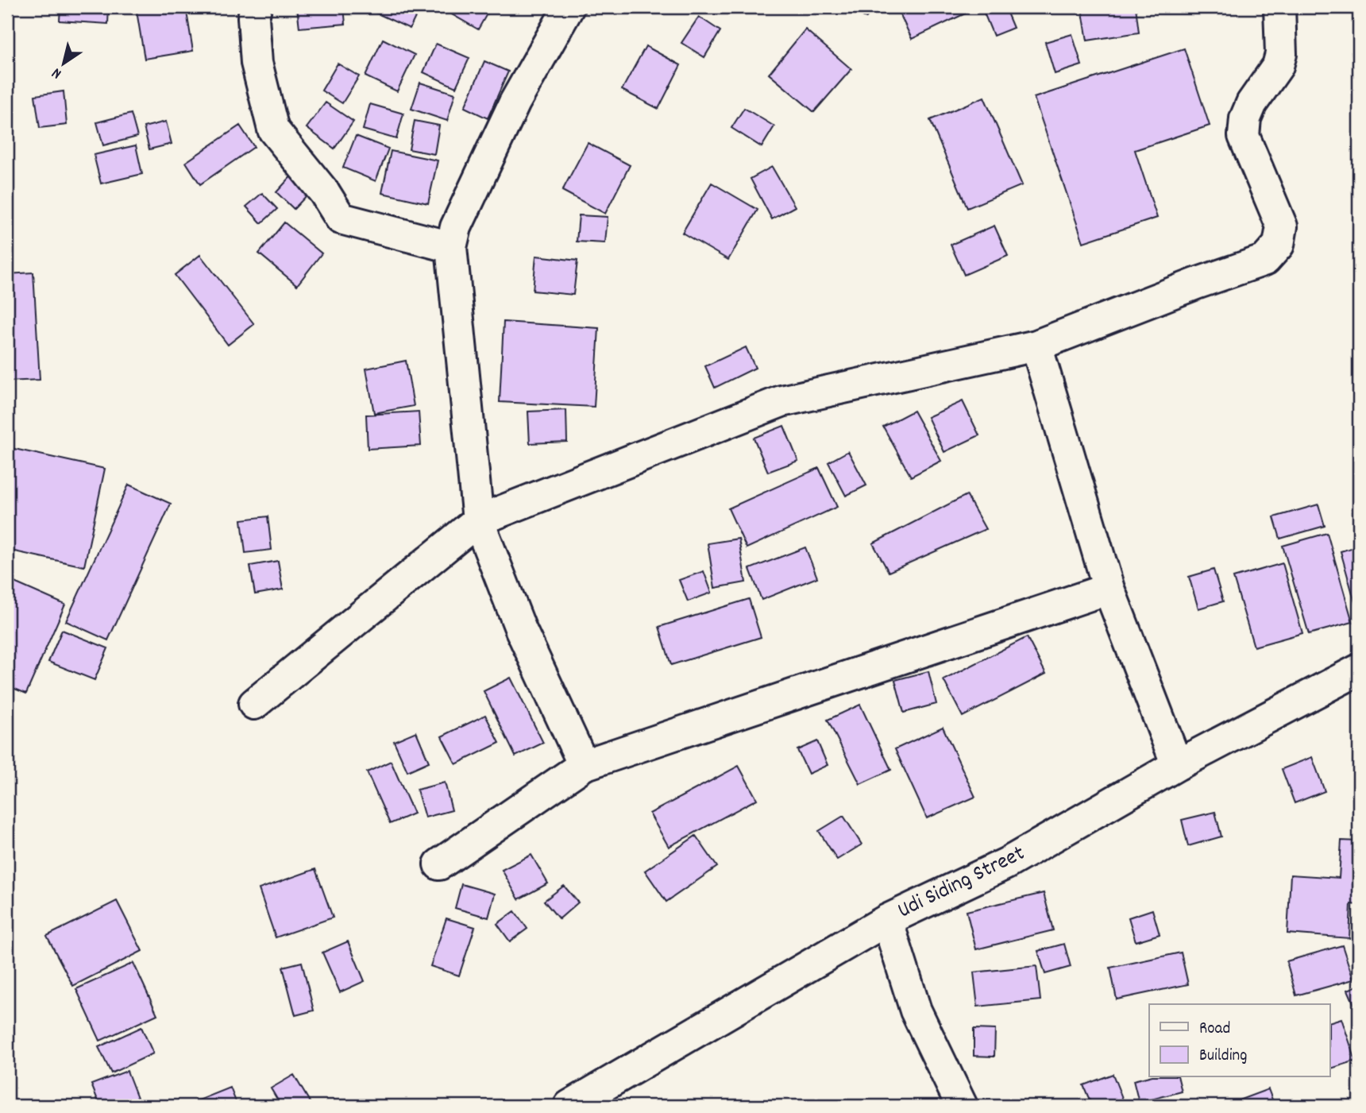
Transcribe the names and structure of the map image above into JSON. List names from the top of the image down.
{
  "streets": {
    "street": ["Udi Siding Street"]
  },
  "legend": ["Road", "Building"],
  "north": "bottom left"
}
